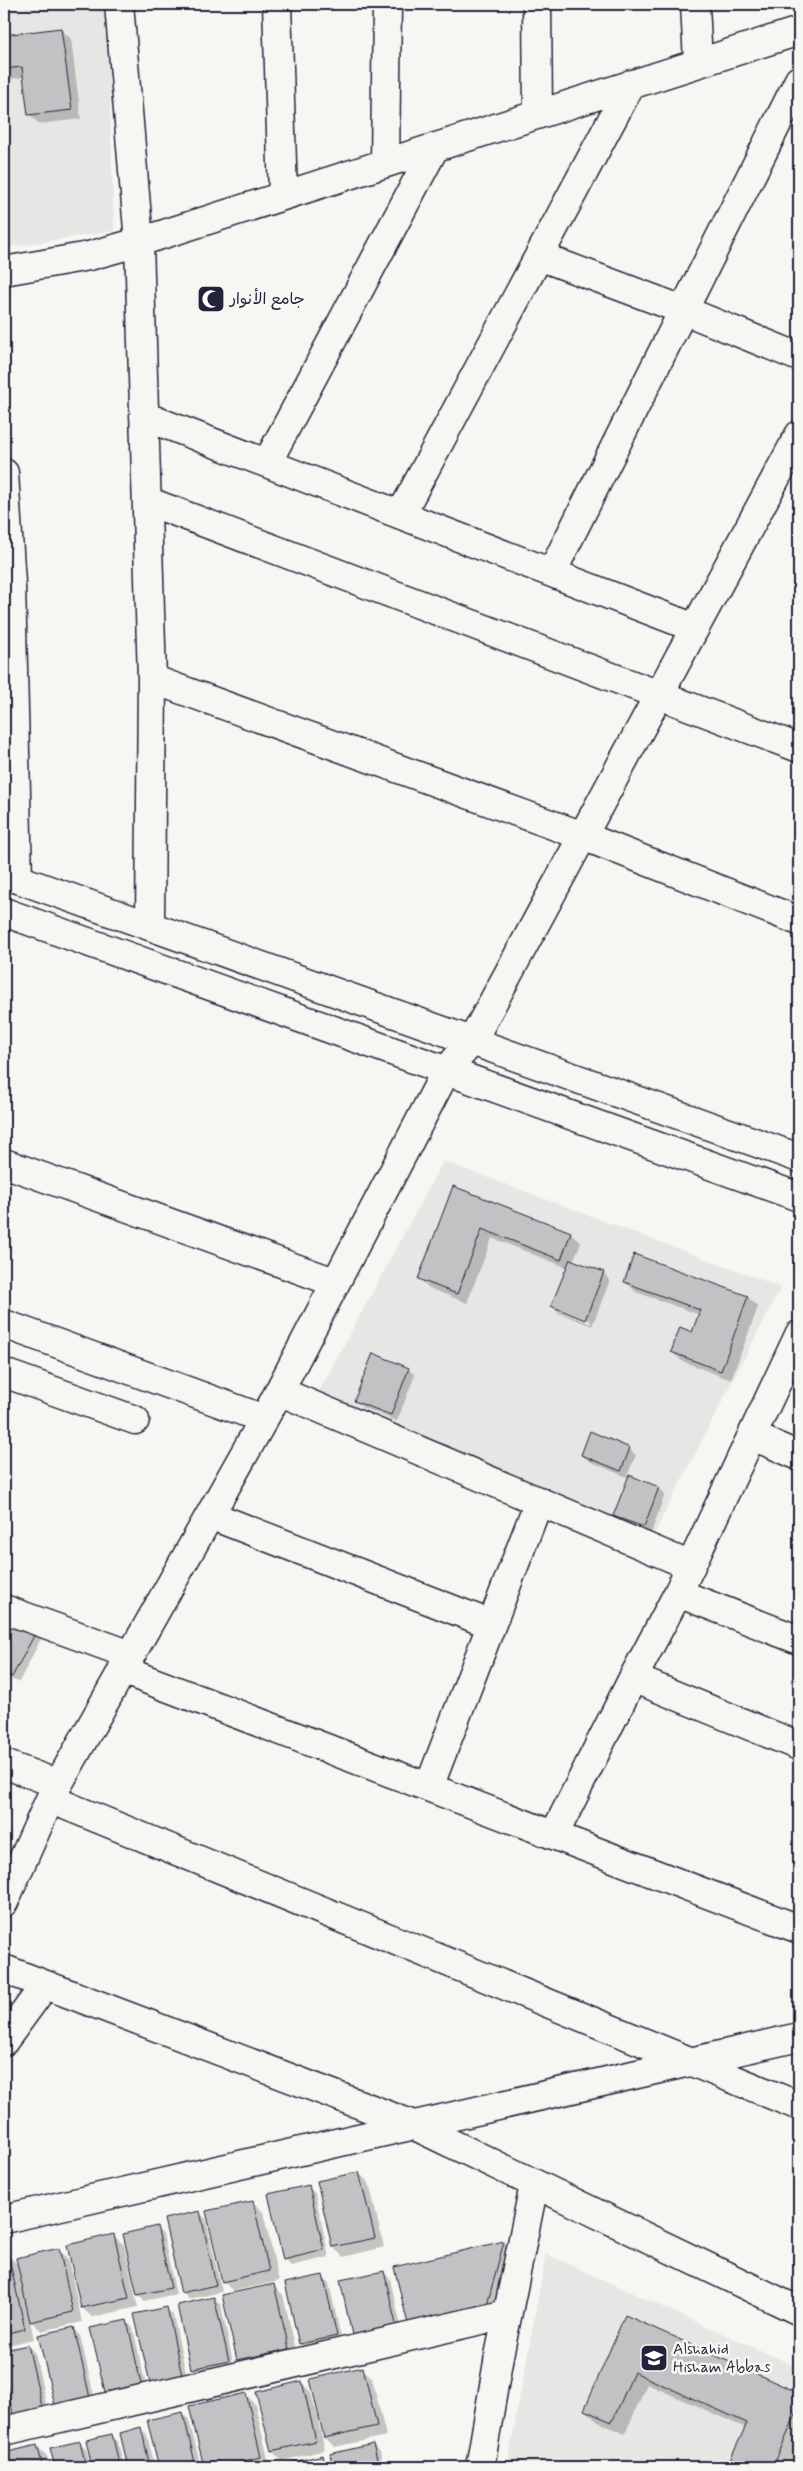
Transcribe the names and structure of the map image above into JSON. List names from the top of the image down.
{
  "places": {
    "mosque": ["جامع الأنوار"],
    "school or university": ["Alshahid Hisham Abbas"]
  }
}
